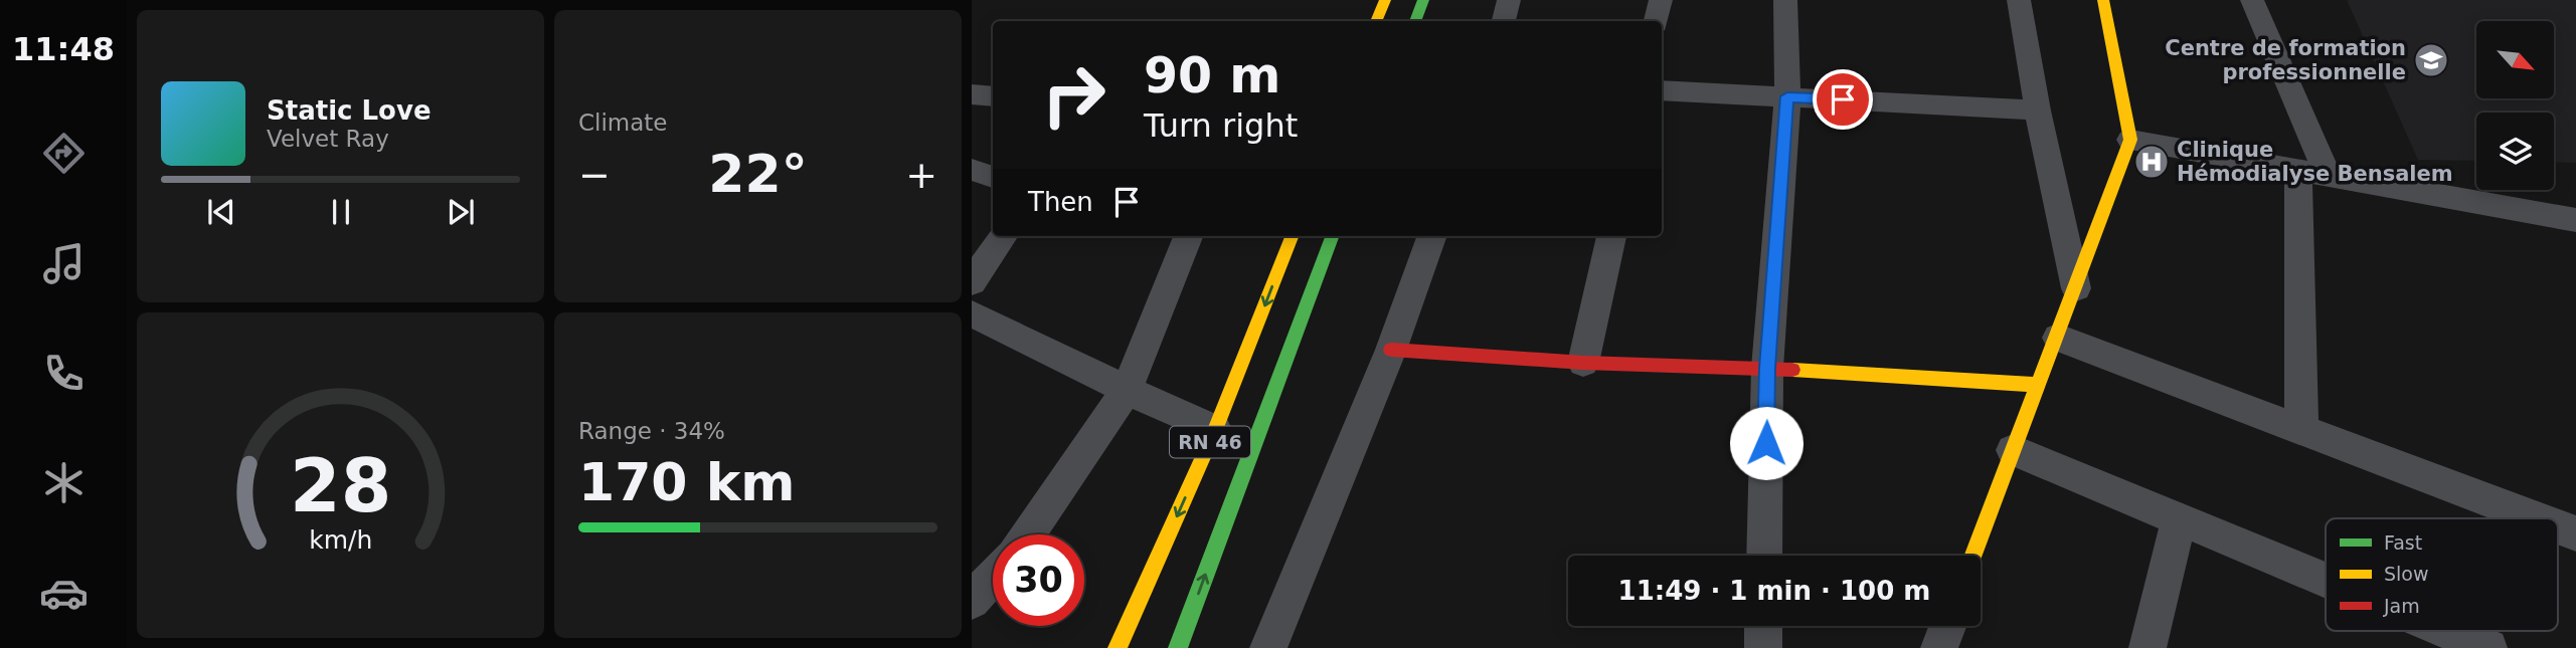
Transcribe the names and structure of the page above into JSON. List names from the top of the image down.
{
  "streets": {
    "street": ["RN 46"]
  },
  "places": {
    "school or university": ["Centre de formation professionnelle"],
    "hospital": ["Clinique Hémodialyse Bensalem"]
  },
  "legend": ["Fast", "Slow", "Jam"],
  "north": "bottom right",
  "page": {
    "tabs": "11:48",
    "tile": [
      "Climate",
      ["Range · 34%", "170 km"]
    ],
    "turn": ["90 m", "Turn right"],
    "song": ["Static Love", "Velvet Ray"],
    "heat": ["−", "22°", "+"],
    "then": "Then",
    "limit": "30",
    "trip": "11:49 · 1 min · 100 m",
    "gauge": ["28", "km/h"]
  }
}
